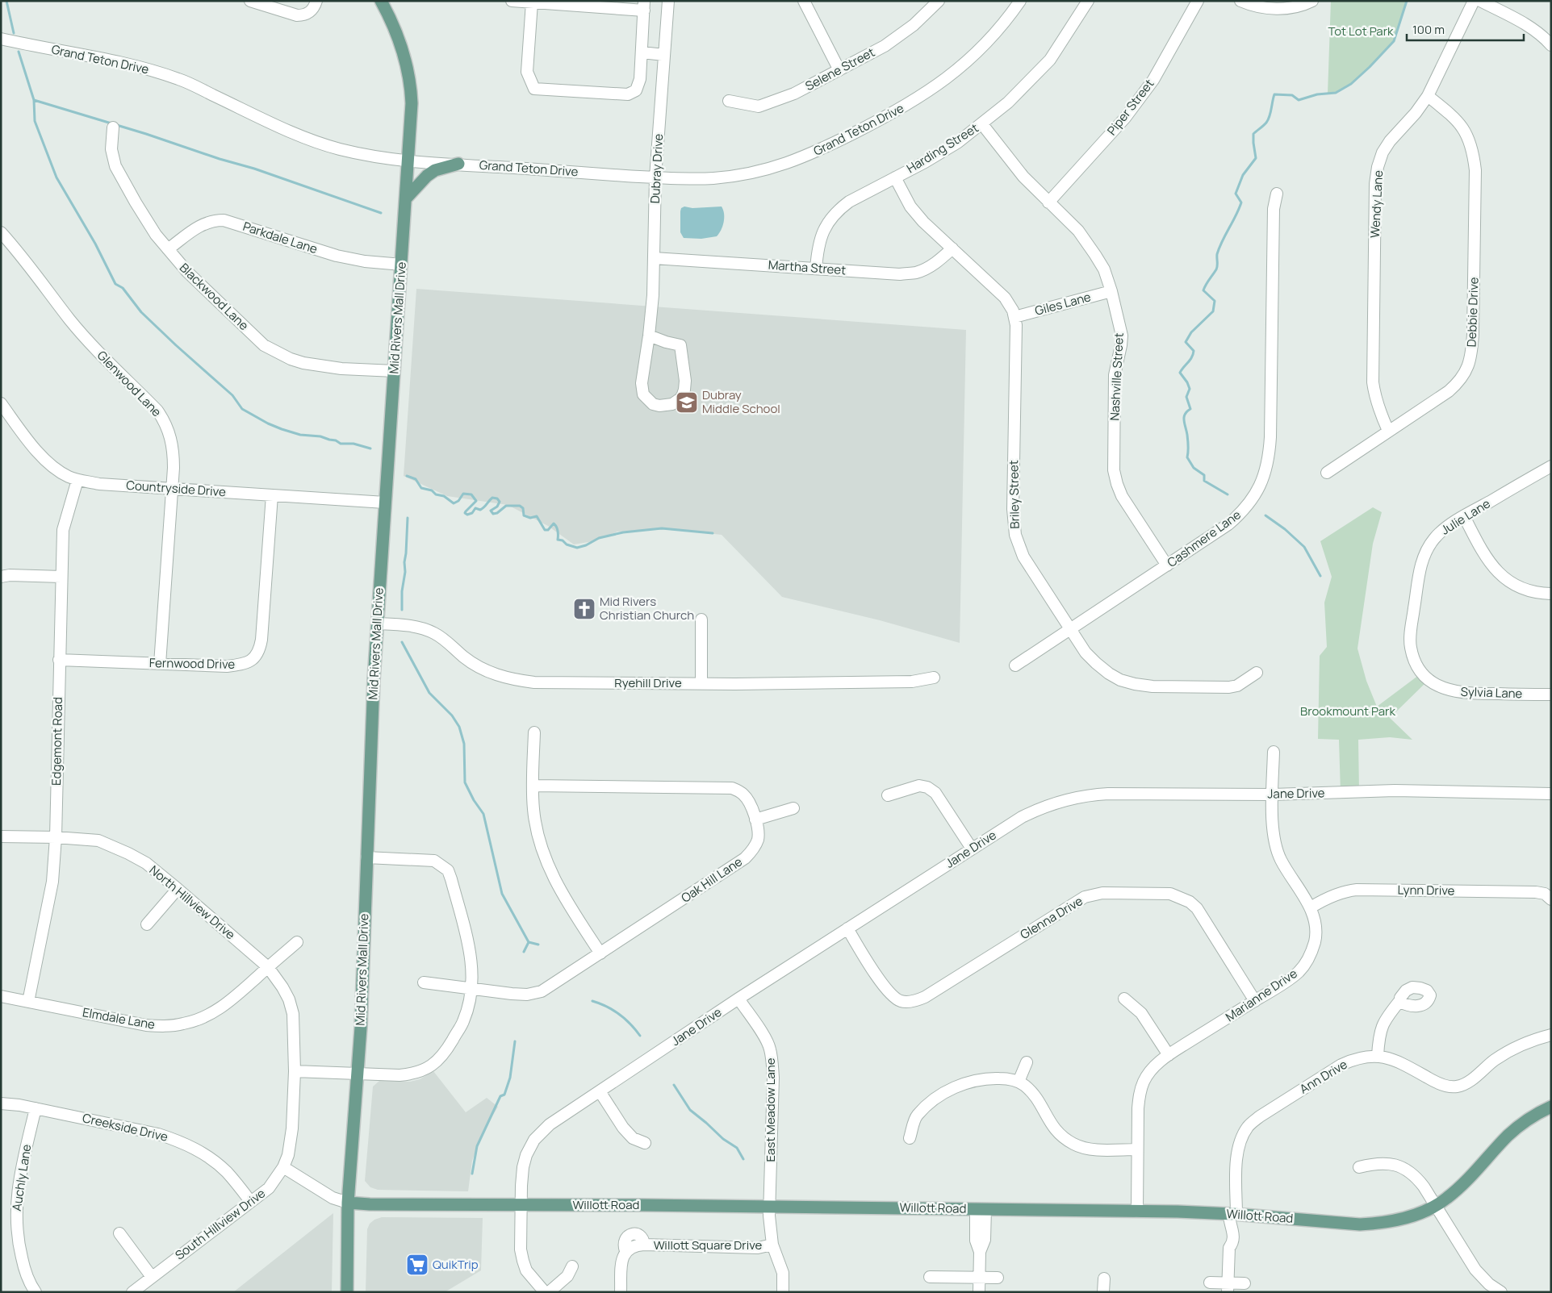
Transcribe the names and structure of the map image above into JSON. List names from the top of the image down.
{
  "streets": {
    "main road": ["Mid Rivers Mall Drive", "Willott Road"],
    "street": [
      "Grand Teton Drive",
      "Selene Street",
      "Piper Street",
      "Harding Street",
      "Dubray Drive",
      "Wendy Lane",
      "Parkdale Lane",
      "Martha Street",
      "Blackwood Lane",
      "Giles Lane",
      "Debbie Drive",
      "Nashville Street",
      "Glenwood Lane",
      "Countryside Drive",
      "Briley Street",
      "Julie Lane",
      "Cashmere Lane",
      "Fernwood Drive",
      "Ryehill Drive",
      "Sylvia Lane",
      "Edgemont Road",
      "Jane Drive",
      "Oak Hill Lane",
      "Lynn Drive",
      "North Hillview Drive",
      "Glenna Drive",
      "Marianne Drive",
      "Elmdale Lane",
      "Ann Drive",
      "East Meadow Lane",
      "Creekside Drive",
      "Auchly Lane",
      "South Hillview Drive",
      "Willott Square Drive"
    ]
  },
  "crossings": [
    ["Grand Teton Drive", "Dubray Drive"],
    ["Grand Teton Drive", "Mid Rivers Mall Drive"],
    ["Piper Street", "Nashville Street"],
    ["Harding Street", "Martha Street"],
    ["Harding Street", "Nashville Street"],
    ["Harding Street", "Briley Street"],
    ["Dubray Drive", "Martha Street"],
    ["Wendy Lane", "Debbie Drive"],
    ["Parkdale Lane", "Blackwood Lane"],
    ["Parkdale Lane", "Mid Rivers Mall Drive"],
    ["Martha Street", "Briley Street"],
    ["Blackwood Lane", "Mid Rivers Mall Drive"],
    ["Giles Lane", "Nashville Street"],
    ["Giles Lane", "Briley Street"],
    ["Mid Rivers Mall Drive", "Countryside Drive"],
    ["Mid Rivers Mall Drive", "Ryehill Drive"],
    ["Mid Rivers Mall Drive", "Willott Road"],
    ["Nashville Street", "Cashmere Lane"],
    ["Glenwood Lane", "Countryside Drive"],
    ["Glenwood Lane", "Fernwood Drive"],
    ["Countryside Drive", "Fernwood Drive"],
    ["Countryside Drive", "Edgemont Road"],
    ["Briley Street", "Cashmere Lane"],
    ["Julie Lane", "Sylvia Lane"],
    ["Fernwood Drive", "Edgemont Road"],
    ["Edgemont Road", "North Hillview Drive"],
    ["Edgemont Road", "Elmdale Lane"],
    ["Jane Drive", "Glenna Drive"],
    ["Jane Drive", "Marianne Drive"],
    ["Jane Drive", "East Meadow Lane"],
    ["Jane Drive", "Willott Road"],
    ["Lynn Drive", "Marianne Drive"],
    ["North Hillview Drive", "Elmdale Lane"],
    ["North Hillview Drive", "South Hillview Drive"],
    ["Glenna Drive", "Marianne Drive"],
    ["Marianne Drive", "Willott Road"],
    ["Ann Drive", "Willott Road"],
    ["East Meadow Lane", "Willott Road"],
    ["East Meadow Lane", "Willott Square Drive"],
    ["Creekside Drive", "Auchly Lane"],
    ["Creekside Drive", "South Hillview Drive"],
    ["Willott Road", "South Hillview Drive"],
    ["Willott Road", "Willott Square Drive"]
  ],
  "parks": ["Tot Lot Park", "Brookmount Park"],
  "places": {
    "school or university": ["Dubray Middle School"],
    "church": ["Mid Rivers Christian Church"],
    "supermarket": ["QuikTrip"]
  },
  "scale_bar": "100 m"
}
